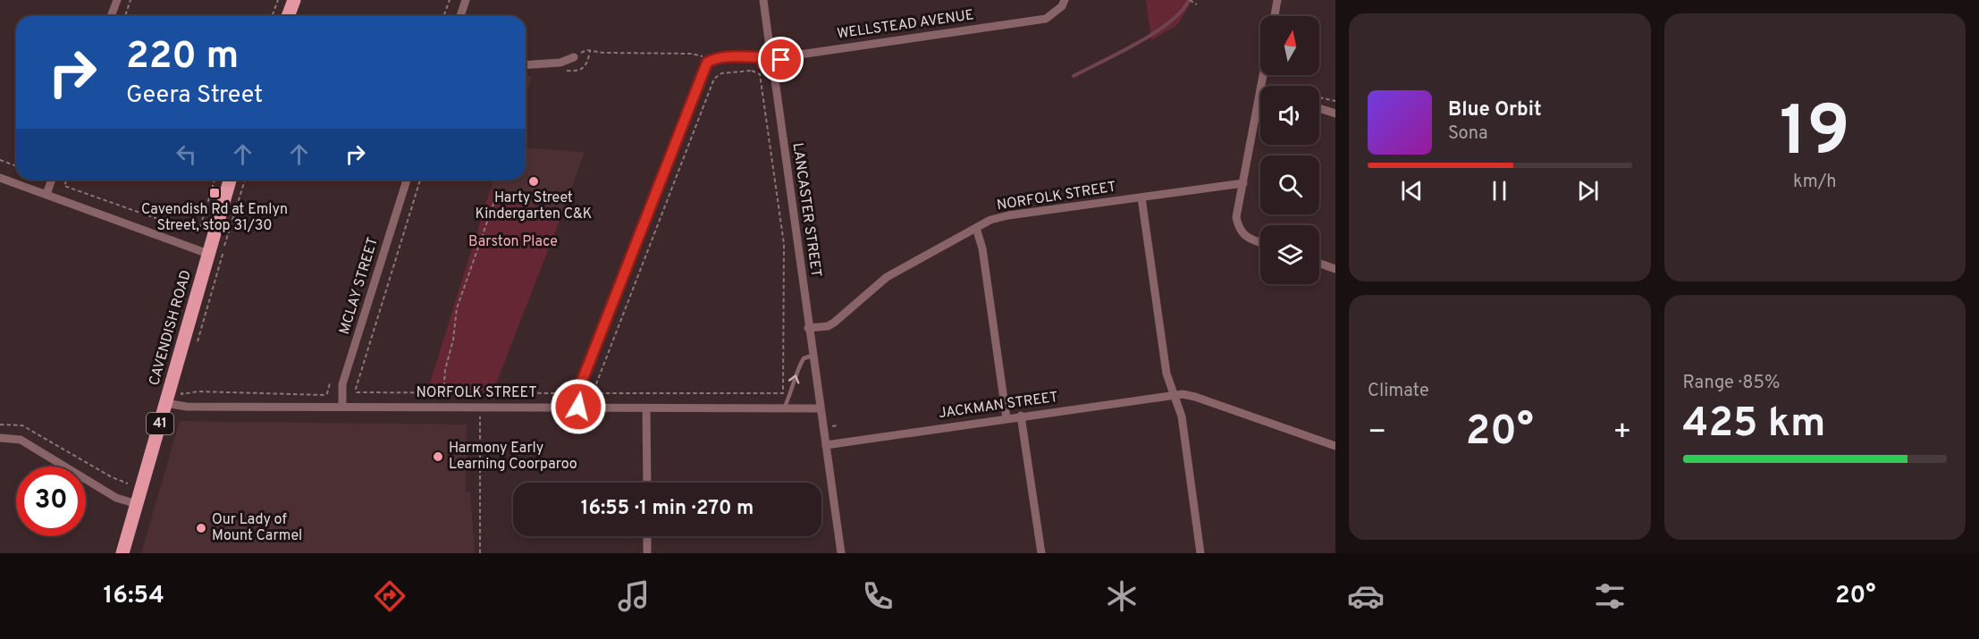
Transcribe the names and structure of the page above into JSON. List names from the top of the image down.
{
  "streets": {
    "main road": ["CAVENDISH ROAD", "41"],
    "street": [
      "WELLSTEAD AVENUE",
      "NORFOLK STREET",
      "LANCASTER STREET",
      "MCLAY STREET",
      "JACKMAN STREET"
    ]
  },
  "crossings": [
    ["WELLSTEAD AVENUE", "LANCASTER STREET"],
    ["NORFOLK STREET", "LANCASTER STREET"],
    ["NORFOLK STREET", "MCLAY STREET"],
    ["NORFOLK STREET", "CAVENDISH ROAD"],
    ["LANCASTER STREET", "JACKMAN STREET"]
  ],
  "parks": ["Barston Place"],
  "places": {
    "other": ["Harty Street Kindergarten C&K", "Harmony Early Learning Coorparoo", "Our Lady of Mount Carmel"],
    "transit": ["Cavendish Rd at Emlyn Street, stop 31/30"]
  },
  "north": "top",
  "page": {
    "tile": [
      ["19", "km/h"],
      "Climate",
      ["Range · 85%", "425 km"]
    ],
    "turn": ["220 m", "Geera Street"],
    "song": ["Blue Orbit", "Sona"],
    "heat": ["−", "20°", "+"],
    "limit": "30",
    "trip": "16:55 · 1 min · 270 m",
    "tabs": ["16:54", "20°"]
  }
}
